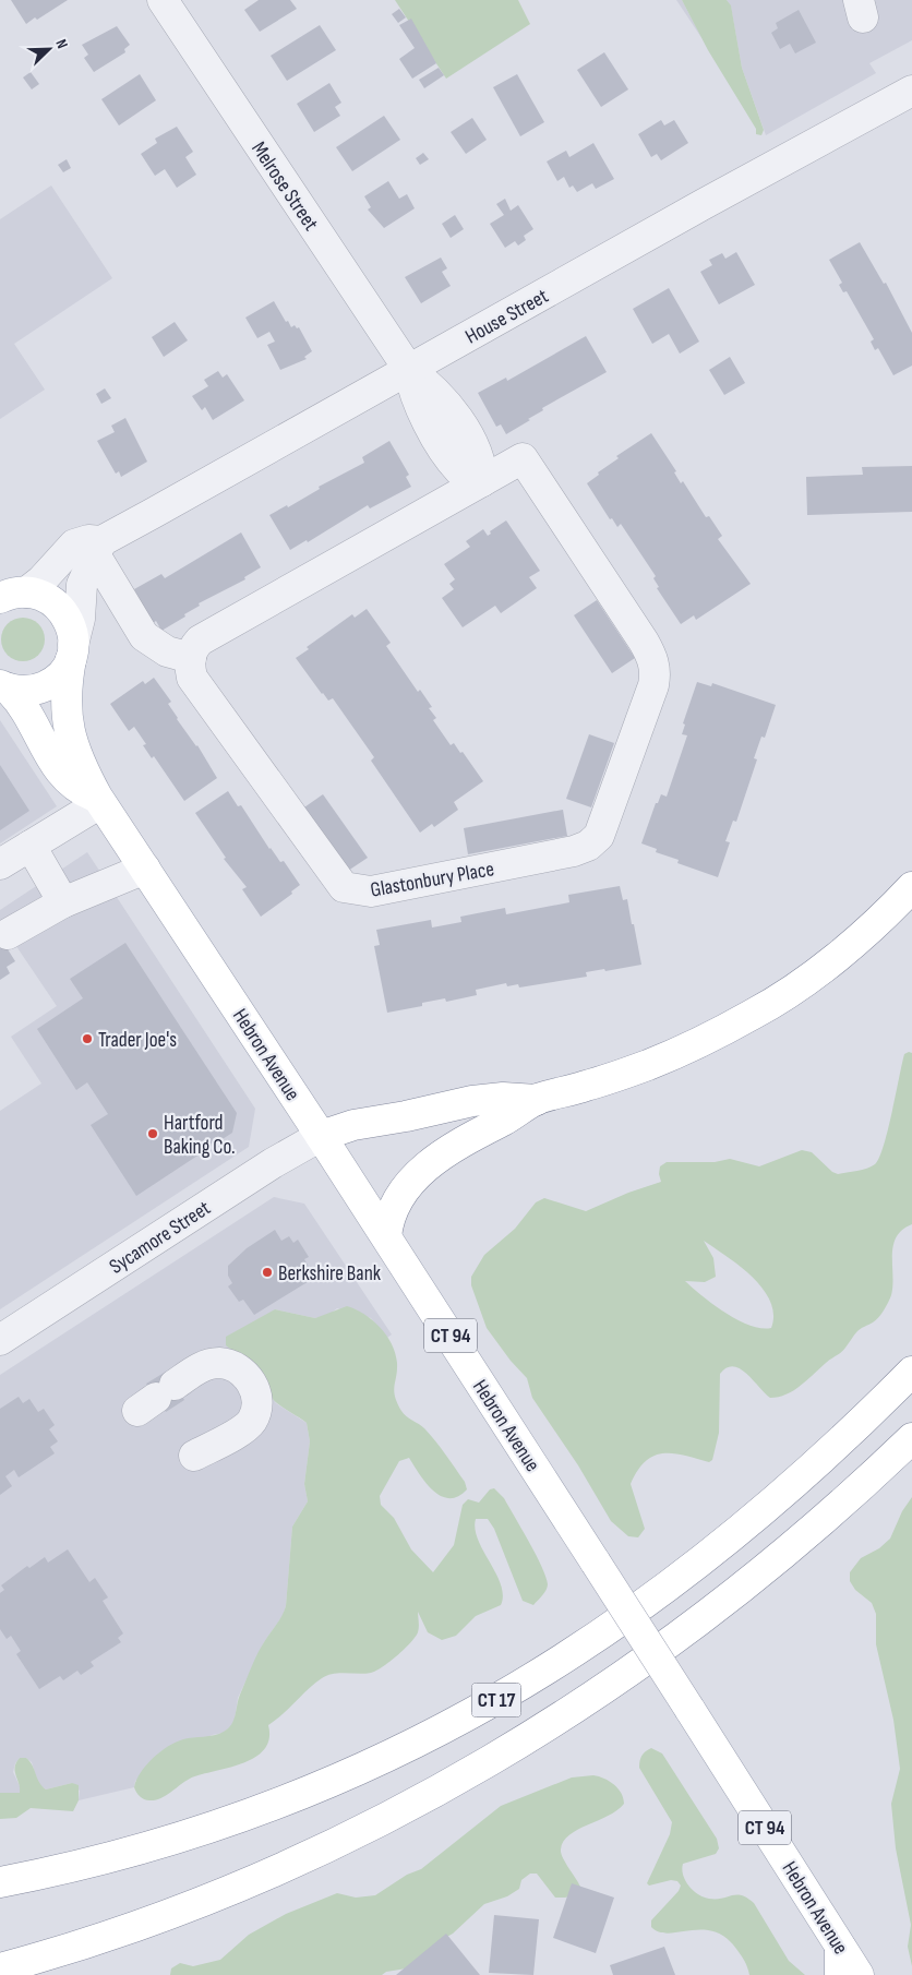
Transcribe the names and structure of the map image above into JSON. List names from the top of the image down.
{
  "streets": {
    "main road": ["Hebron Avenue", "CT 94", "CT 17"],
    "street": [
      "Melrose Street",
      "House Street",
      "Glastonbury Place",
      "Sycamore Street"
    ]
  },
  "crossings": [
    ["Melrose Street", "House Street"],
    ["Hebron Avenue", "Sycamore Street"]
  ],
  "places": ["Trader Joe's", "Hartford Baking Co.", "Berkshire Bank"],
  "north": "top right"
}
